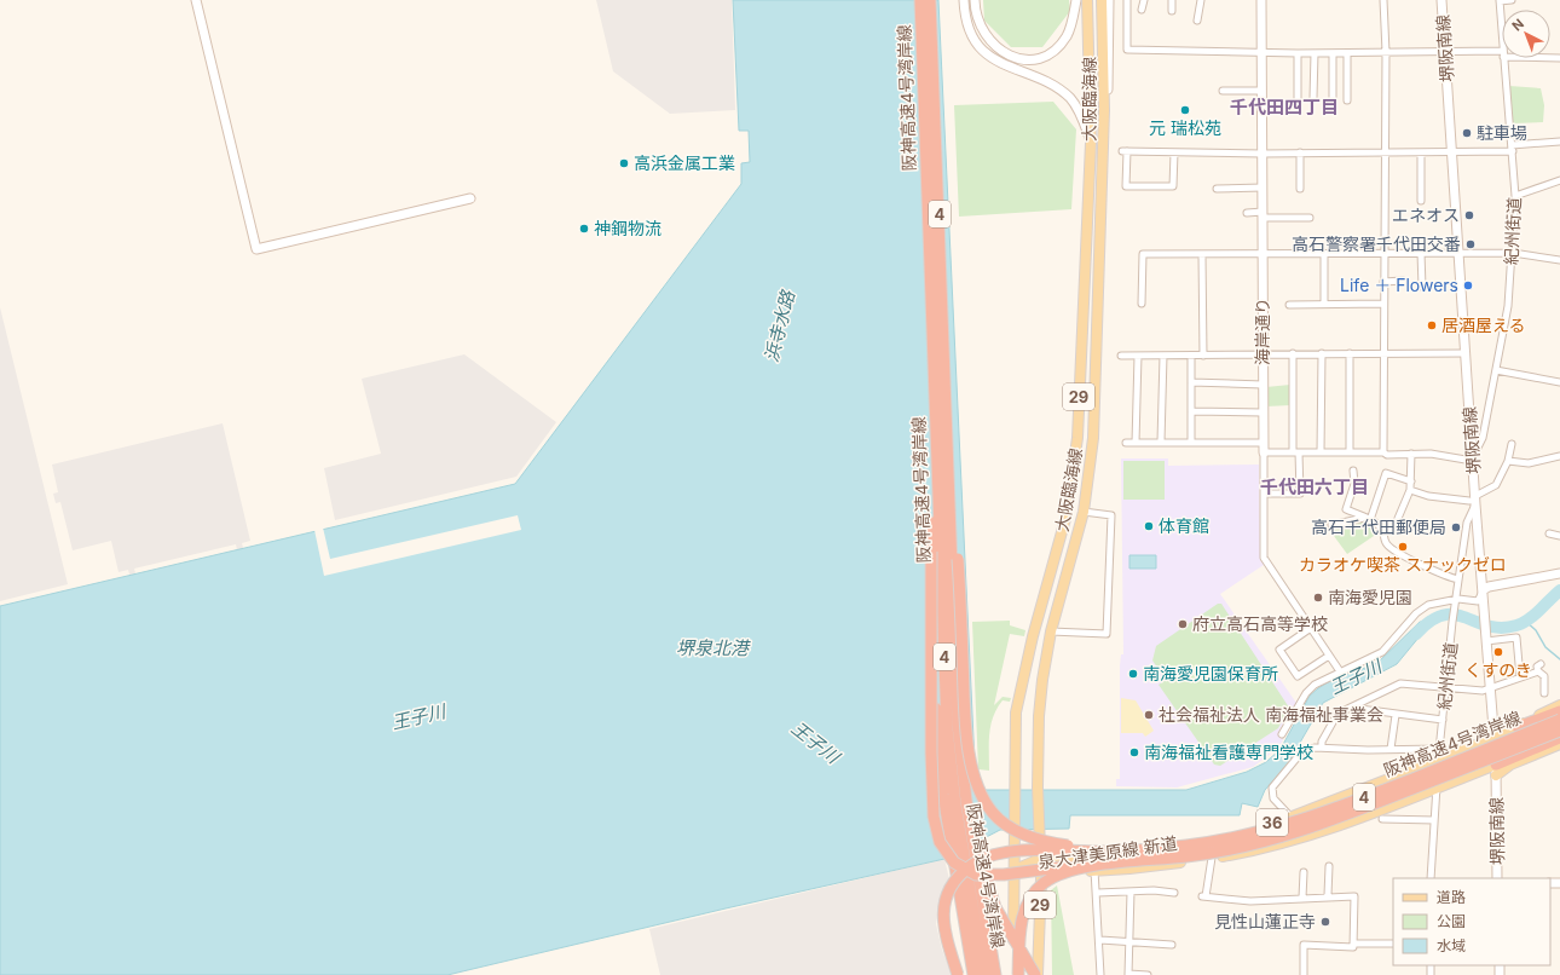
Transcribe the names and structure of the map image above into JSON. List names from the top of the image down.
{
  "streets": {
    "highway": ["阪神高速4号湾岸線", "4"],
    "main road": [
      "大阪臨海線",
      "29",
      "36",
      "泉大津美原線 新道"
    ],
    "street": ["堺阪南線", "紀州街道", "海岸通り"]
  },
  "crossings": [
    ["堺阪南線", "紀州街道"],
    ["堺阪南線", "泉大津美原線 新道"],
    ["大阪臨海線", "泉大津美原線 新道"],
    ["紀州街道", "泉大津美原線 新道"]
  ],
  "districts": ["千代田四丁目", "千代田六丁目"],
  "water": ["浜寺水路", "堺泉北港", "王子川"],
  "places": [
    "元 瑞松苑",
    "駐車場",
    "高浜金属工業",
    "エネオス",
    "神鋼物流",
    "高石警察署千代田交番",
    "Life ＋ Flowers",
    "居酒屋える",
    "体育館",
    "高石千代田郵便局",
    "カラオケ喫茶 スナックゼロ",
    "南海愛児園",
    "府立高石高等学校",
    "くすのき",
    "南海愛児園保育所",
    "社会福祉法人 南海福祉事業会",
    "南海福祉看護専門学校",
    "見性山蓮正寺"
  ],
  "legend": ["道路", "公園", "水域"],
  "north": "top left"
}
